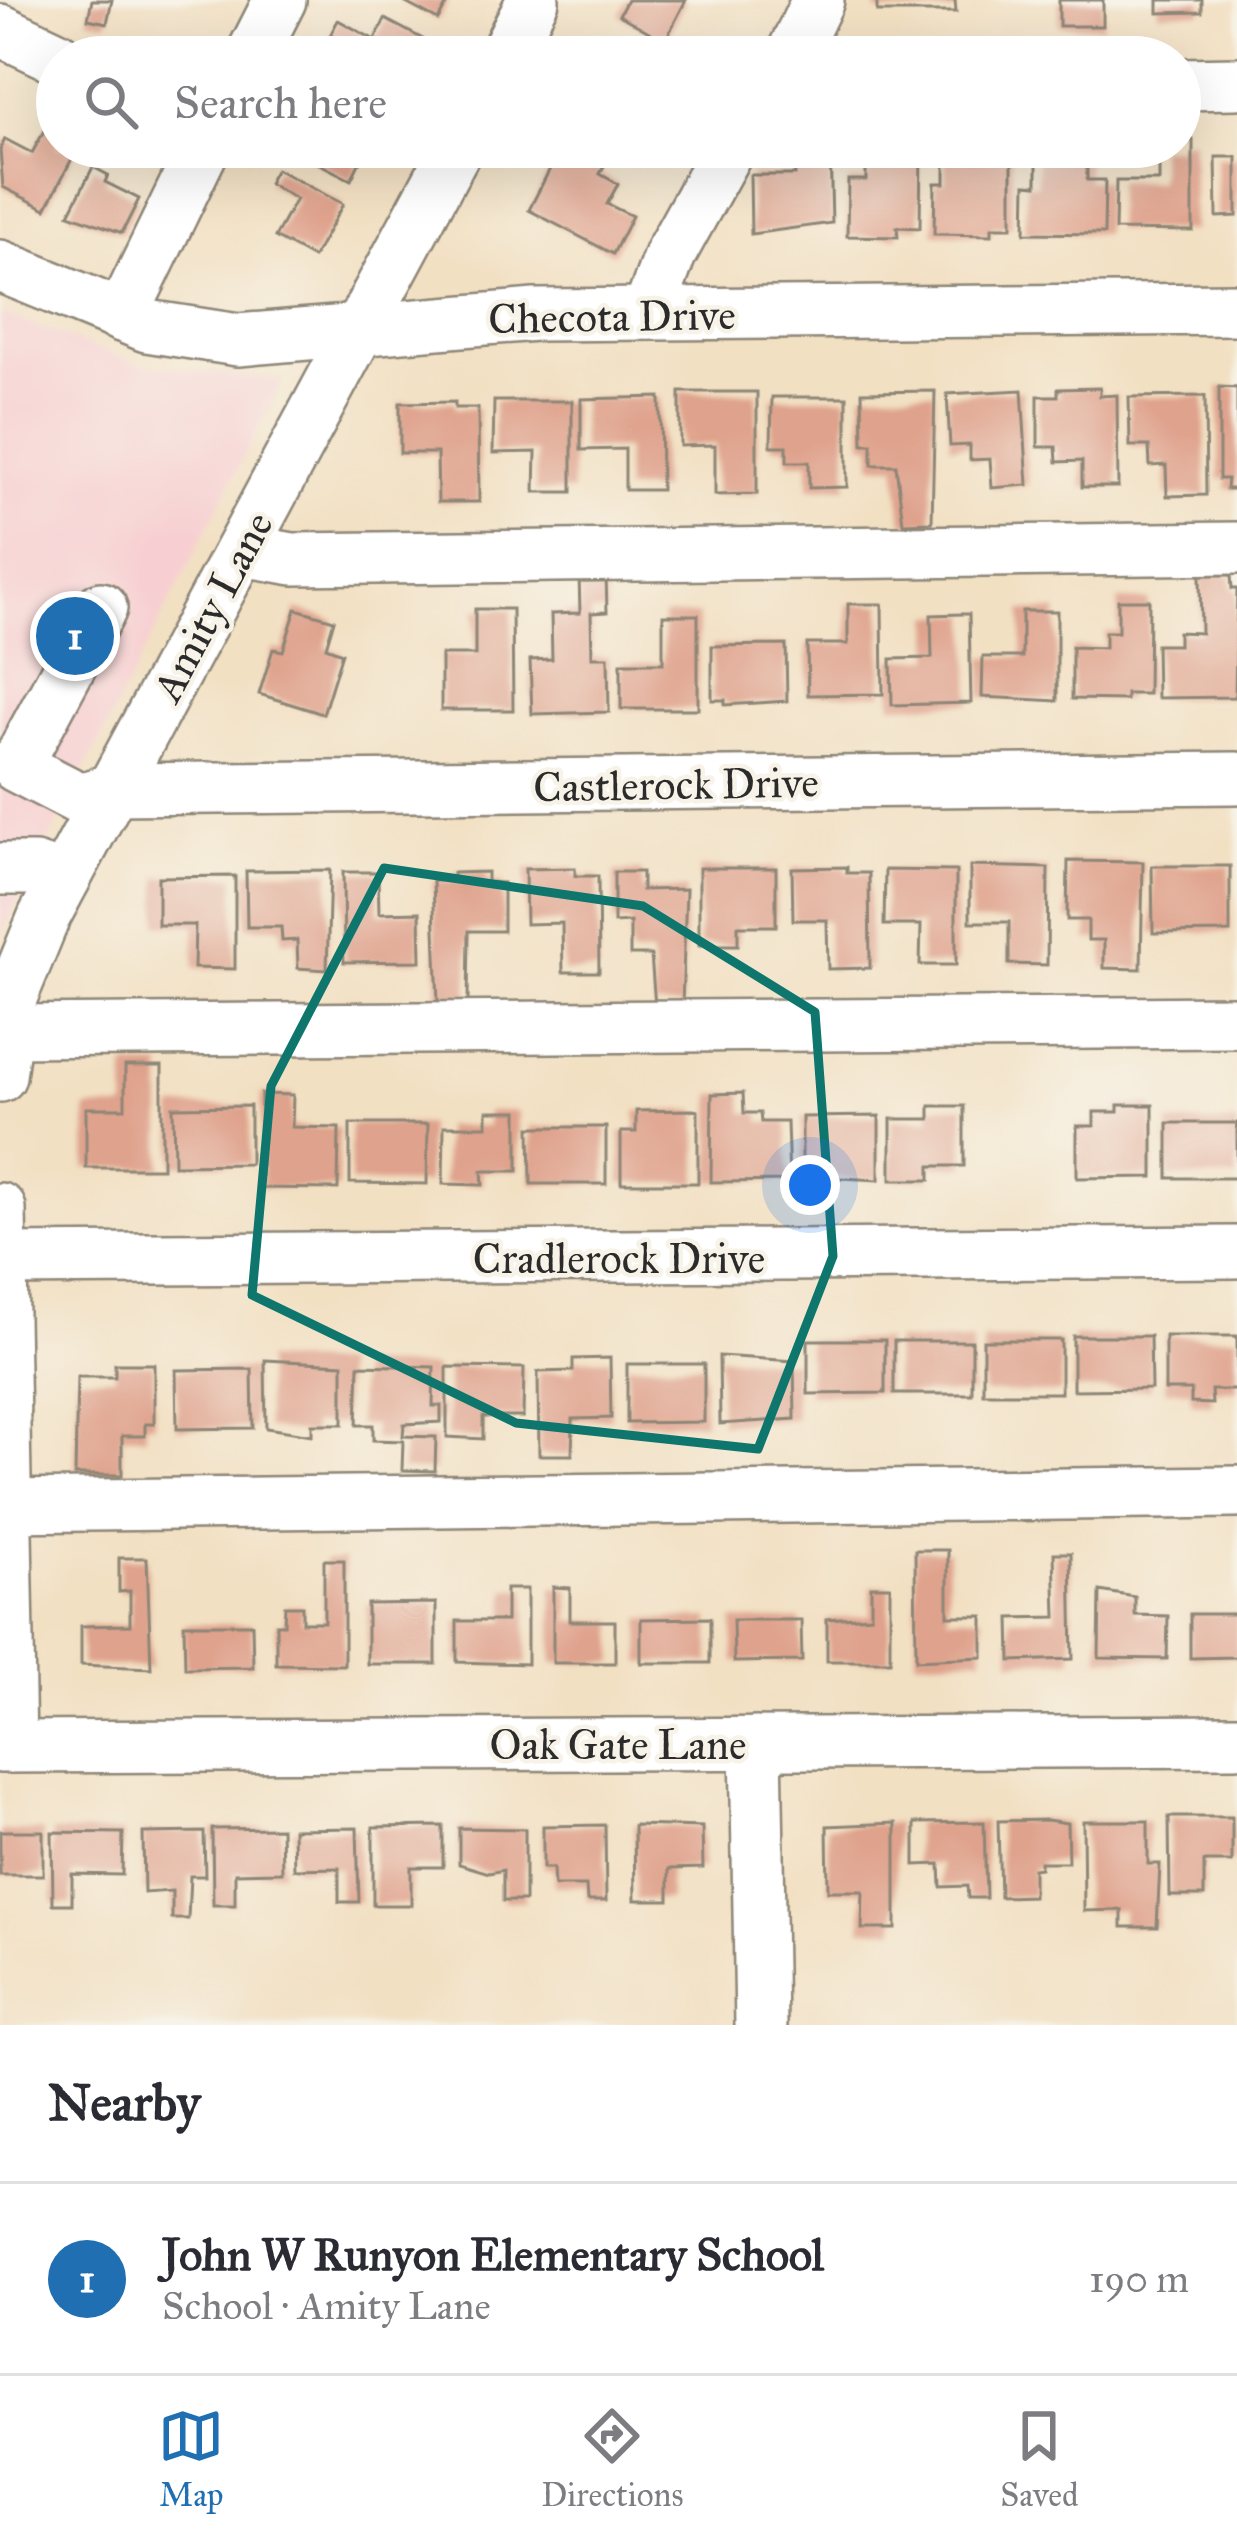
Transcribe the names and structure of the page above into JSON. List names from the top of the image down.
{
  "streets": {
    "street": [
      "Checota Drive",
      "Amity Lane",
      "Castlerock Drive",
      "Cradlerock Drive",
      "Oak Gate Lane"
    ]
  },
  "crossings": [
    ["Checota Drive", "Amity Lane"],
    ["Amity Lane", "Castlerock Drive"]
  ],
  "page": {
    "search": "Search here",
    "pins": "1",
    "heading": "Nearby",
    "list": [
      {
        "mark": "1",
        "name": "John W Runyon Elementary School",
        "note": "School · Amity Lane",
        "value": "190 m"
      }
    ],
    "nav": ["Map", "Directions", "Saved"]
  }
}
